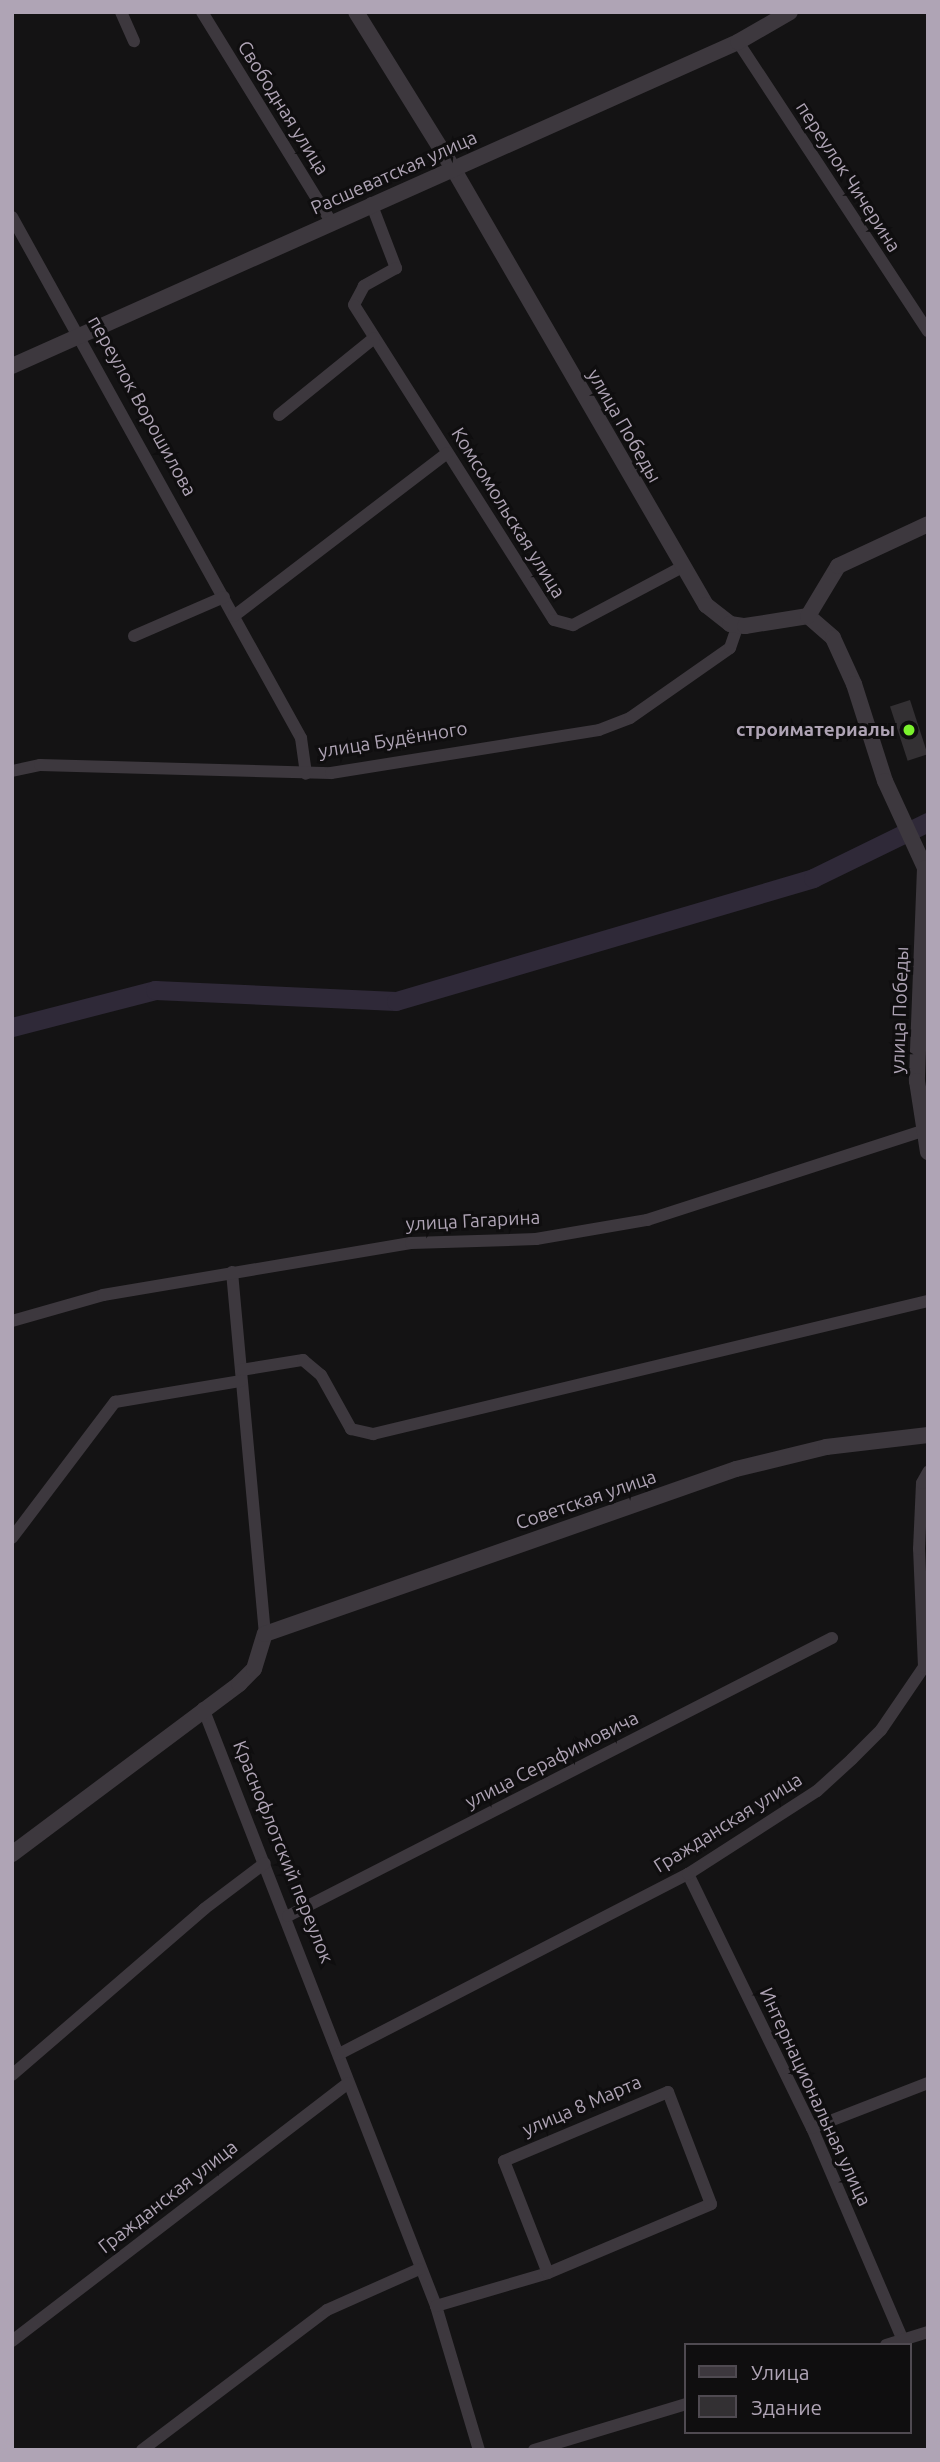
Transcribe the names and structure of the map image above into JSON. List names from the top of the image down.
{
  "streets": {
    "street": [
      "Свободная улица",
      "Расшеватская улица",
      "переулок Чичерина",
      "переулок Ворошилова",
      "улица Победы",
      "Комсомольская улица",
      "улица Будённого",
      "улица Гагарина",
      "Советская улица",
      "улица Серафимовича",
      "Гражданская улица",
      "Краснофлотский переулок",
      "Интернациональная улица",
      "улица 8 Марта"
    ]
  },
  "crossings": [
    ["Свободная улица", "Расшеватская улица"],
    ["Расшеватская улица", "переулок Чичерина"],
    ["Расшеватская улица", "переулок Ворошилова"],
    ["Расшеватская улица", "улица Победы"],
    ["Расшеватская улица", "Комсомольская улица"],
    ["переулок Ворошилова", "улица Будённого"],
    ["улица Победы", "Комсомольская улица"],
    ["улица Победы", "улица Будённого"],
    ["улица Победы", "улица Гагарина"],
    ["улица Серафимовича", "Краснофлотский переулок"],
    ["Гражданская улица", "Краснофлотский переулок"],
    ["Гражданская улица", "Интернациональная улица"],
    ["Краснофлотский переулок", "улица 8 Марта"]
  ],
  "places": ["строиматериалы"],
  "legend": ["Улица", "Здание"]
}
